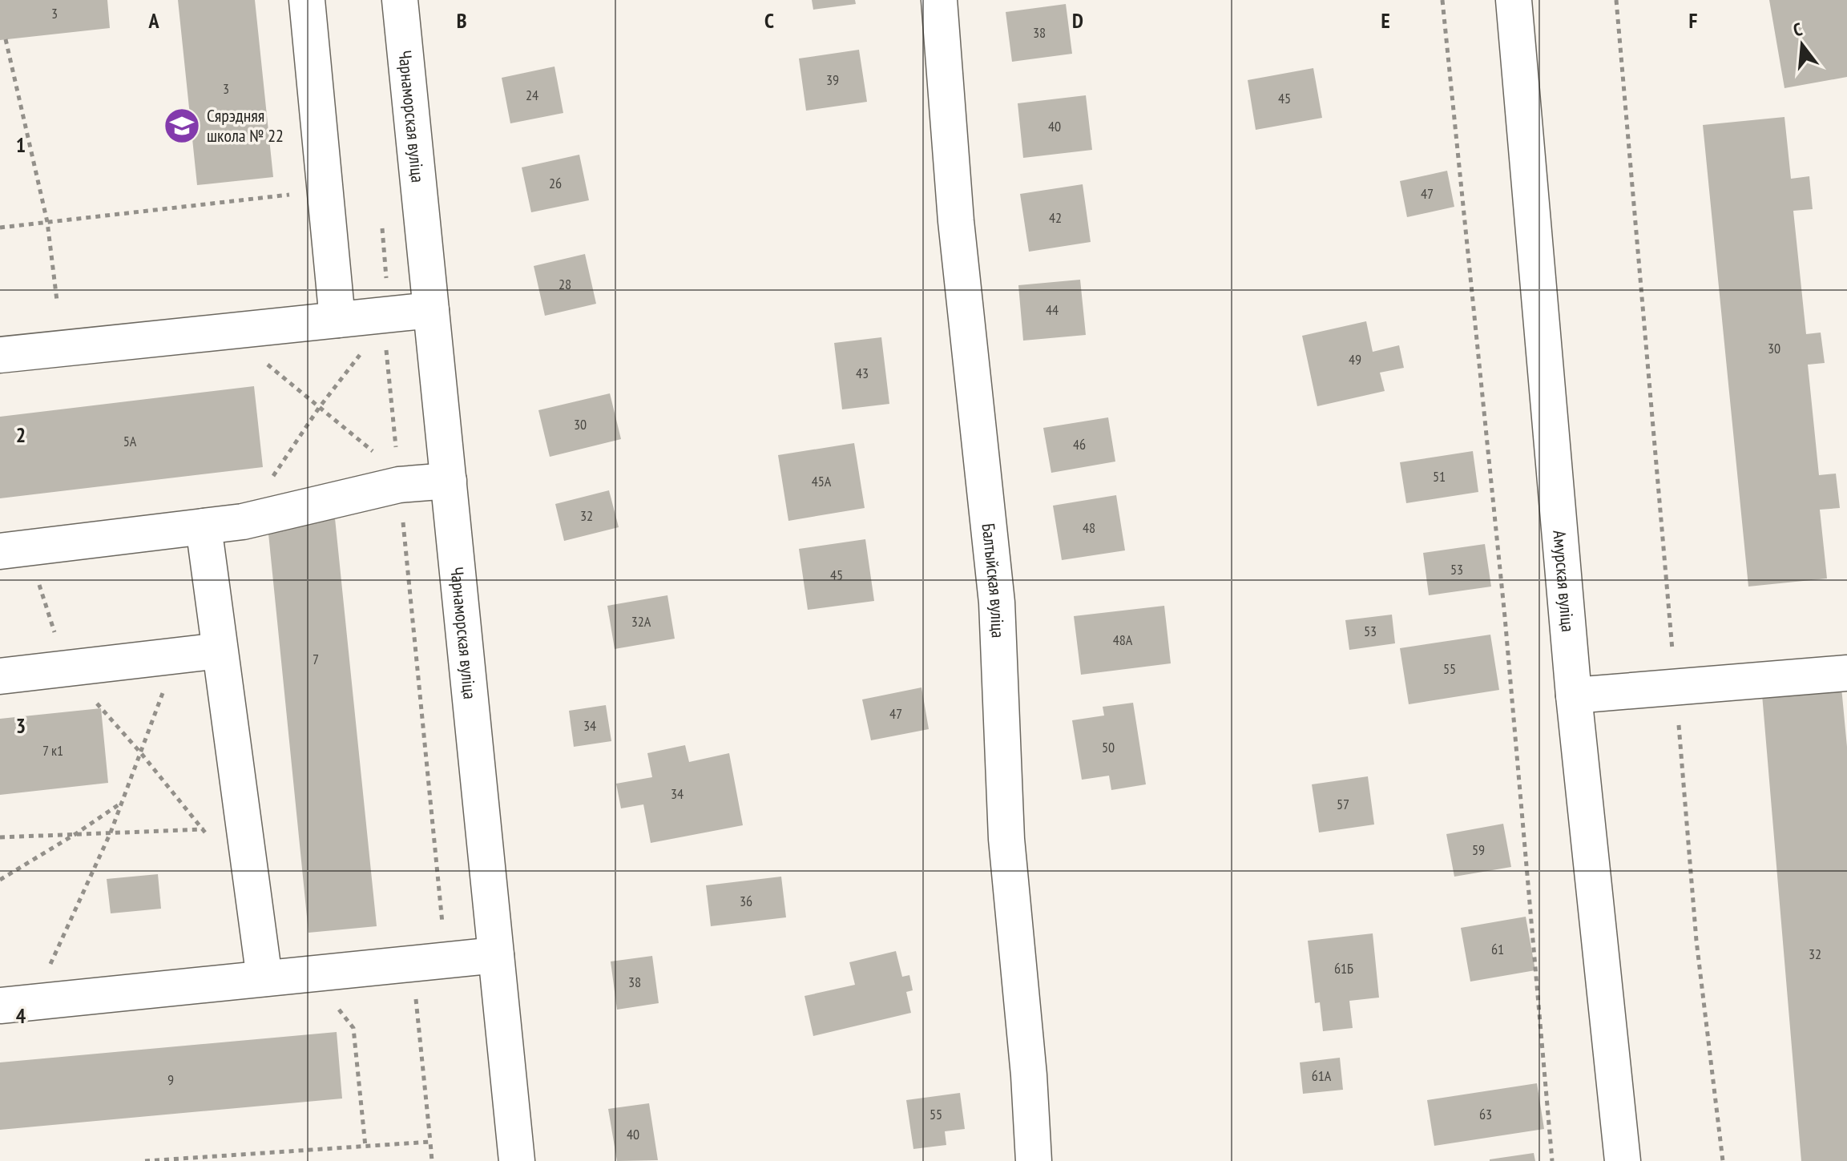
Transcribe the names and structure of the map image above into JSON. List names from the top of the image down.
{
  "streets": {
    "street": ["Чарнаморская вуліца", "Балтыйская вуліца", "Амурская вуліца"]
  },
  "places": {
    "school or university": ["Сярэдняя школа № 22"]
  },
  "house_numbers": [
    "3",
    "38",
    "39",
    "3",
    "24",
    "45",
    "40",
    "26",
    "47",
    "42",
    "28",
    "44",
    "30",
    "49",
    "43",
    "30",
    "5А",
    "46",
    "51",
    "45А",
    "32",
    "48",
    "53",
    "45",
    "32А",
    "53",
    "48А",
    "7",
    "55",
    "47",
    "34",
    "50",
    "7 к1",
    "34",
    "57",
    "59",
    "36",
    "61",
    "32",
    "61Б",
    "38",
    "61А",
    "9",
    "55",
    "63",
    "40"
  ],
  "north": "top",
  "grid": {
    "columns": [
      "A",
      "B",
      "C",
      "D",
      "E",
      "F"
    ],
    "rows": [
      "1",
      "2",
      "3",
      "4"
    ]
  }
}
